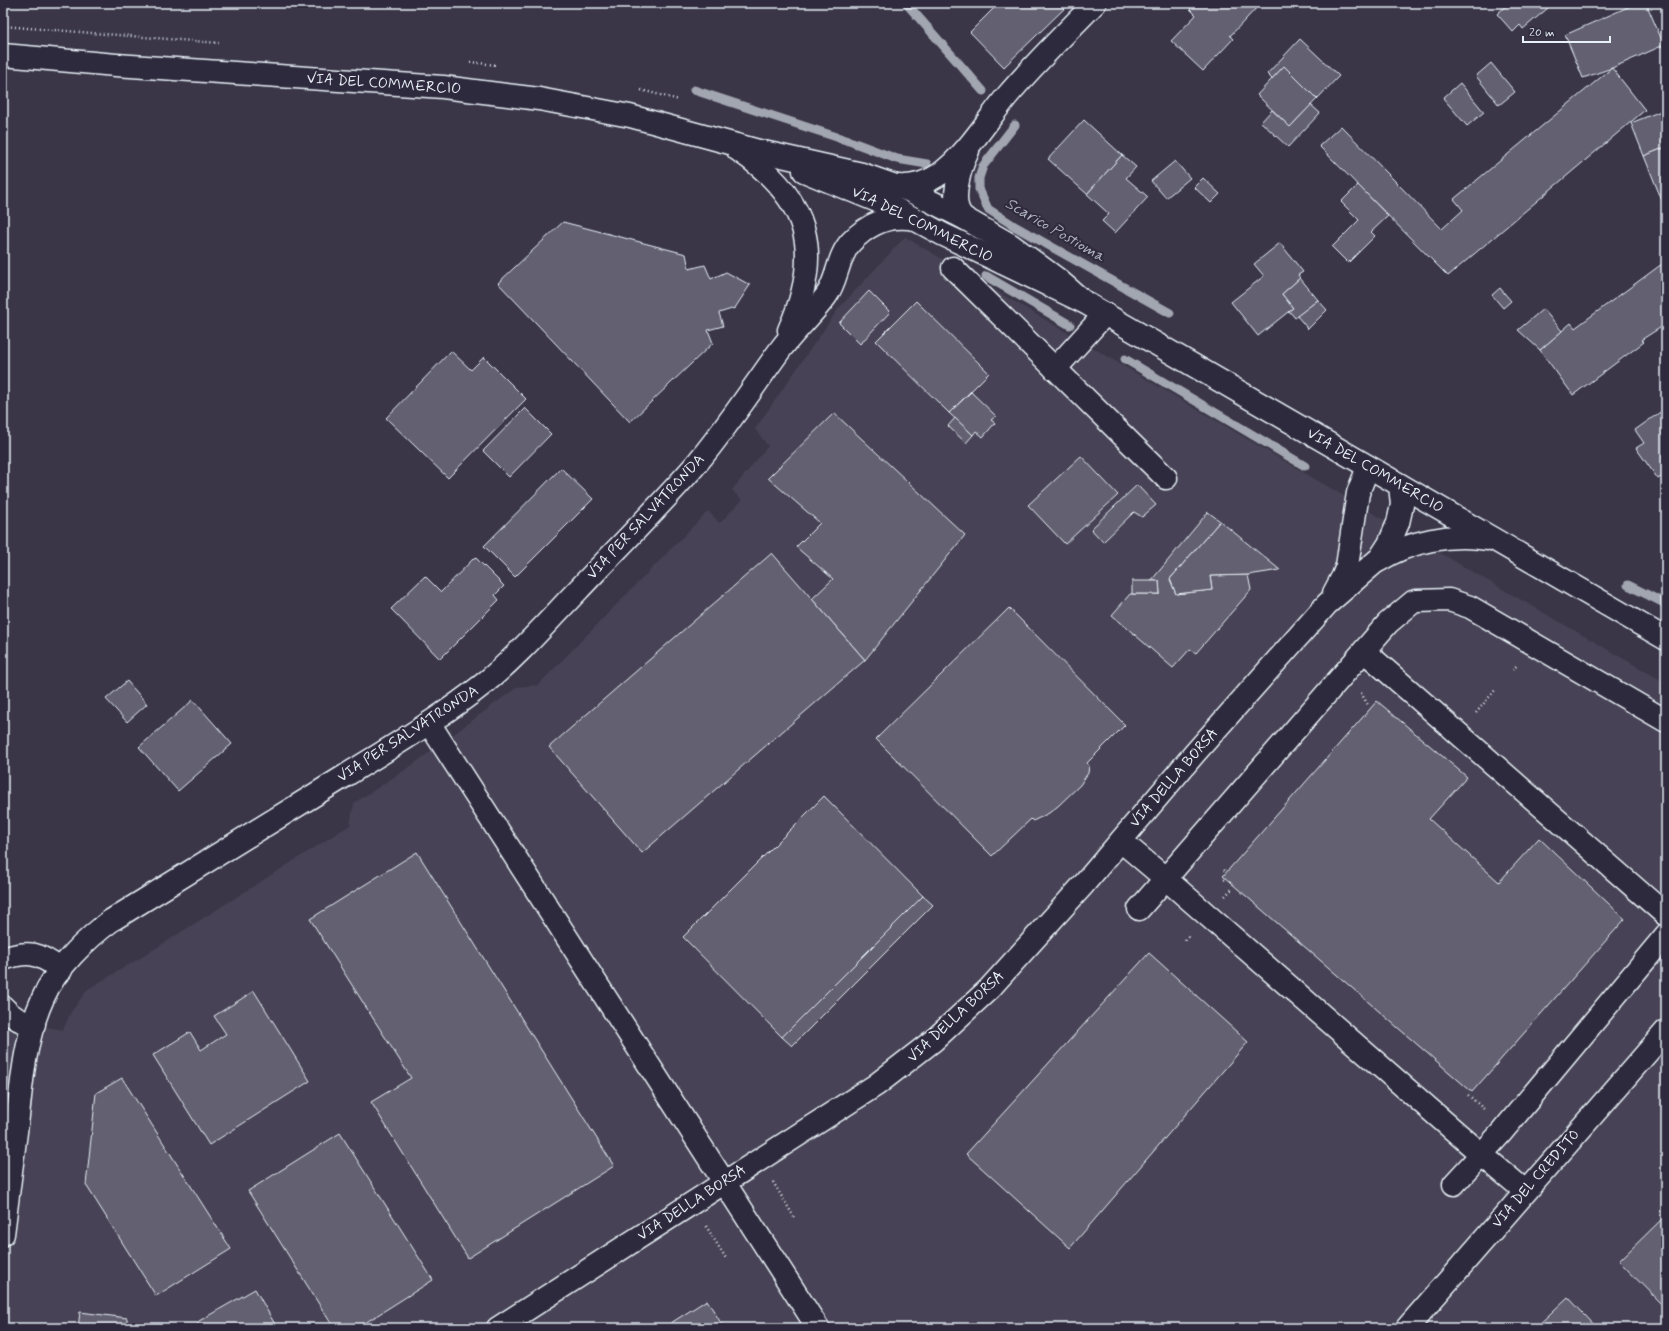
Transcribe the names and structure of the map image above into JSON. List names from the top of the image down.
{
  "streets": {
    "street": [
      "VIA DEL COMMERCIO",
      "VIA PER SALVATRONDA",
      "VIA DELLA BORSA",
      "VIA DEL CREDITO"
    ]
  },
  "crossings": [
    ["VIA DEL COMMERCIO", "VIA PER SALVATRONDA"],
    ["VIA DEL COMMERCIO", "VIA DELLA BORSA"]
  ],
  "water": ["Scarico Postioma"],
  "scale_bar": "20 m"
}
